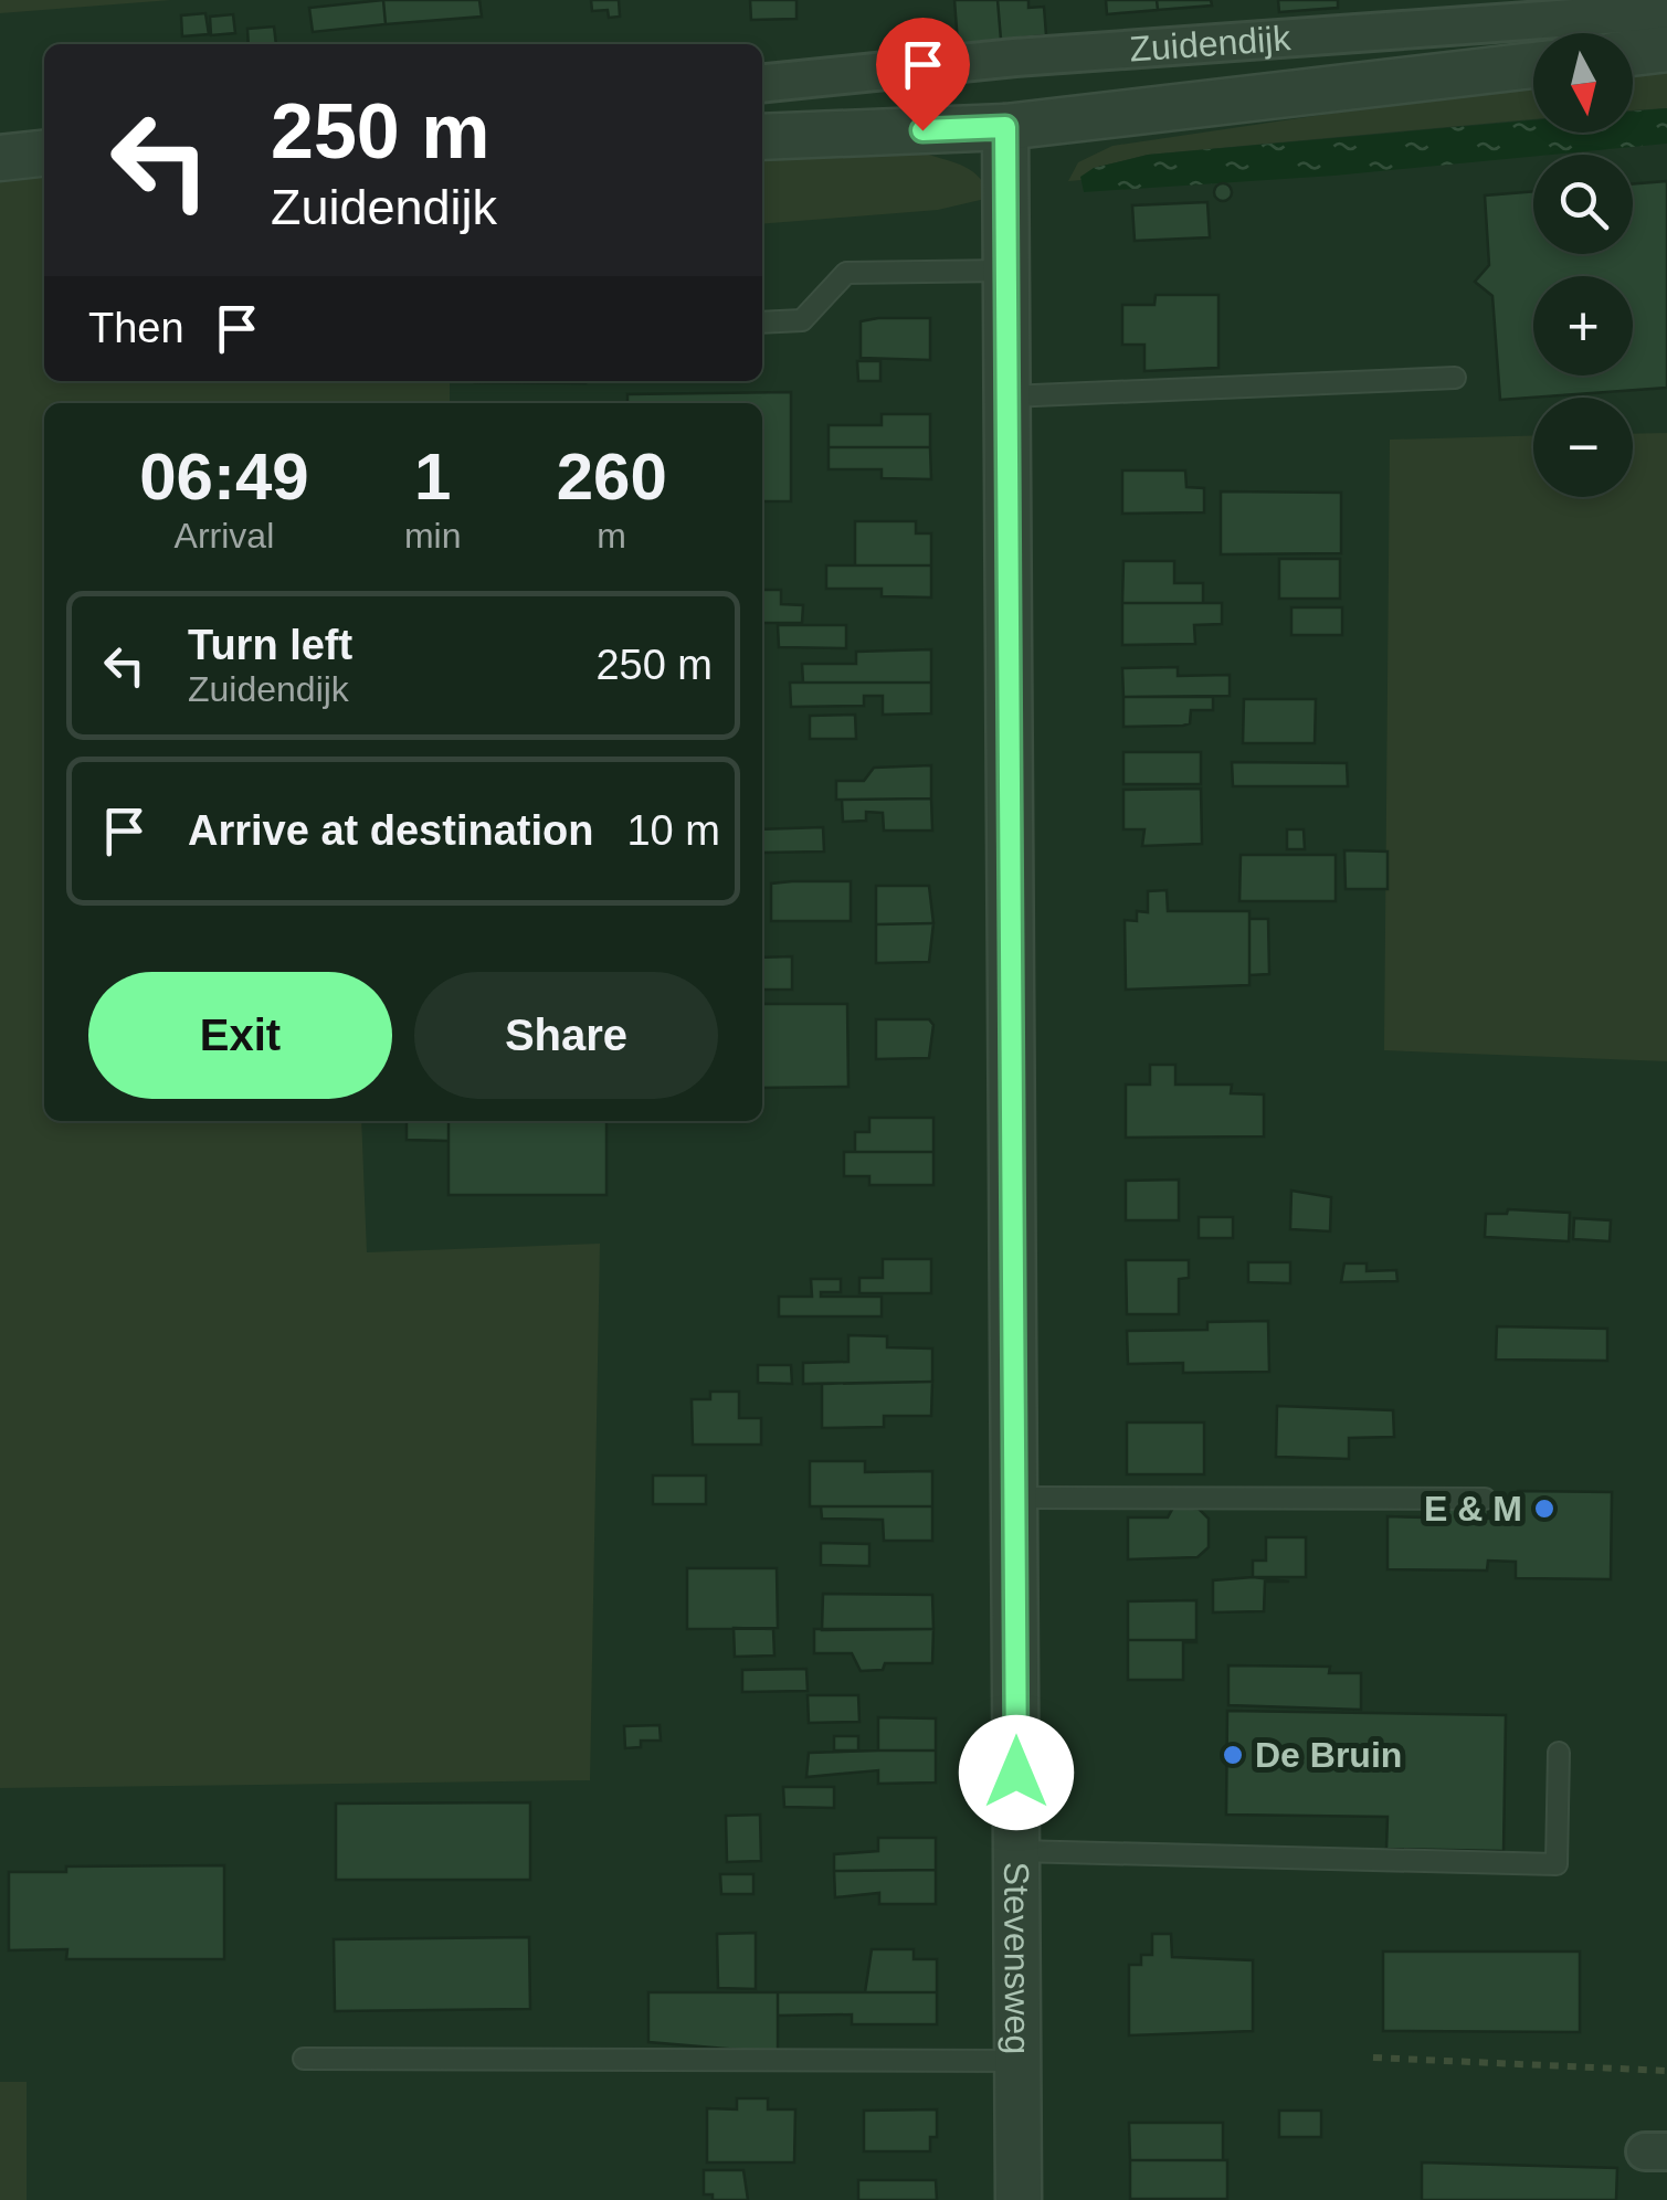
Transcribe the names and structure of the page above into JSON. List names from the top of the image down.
{
  "streets": {
    "street": ["Zuidendijk", "Stevensweg"]
  },
  "crossings": [
    ["Zuidendijk", "Stevensweg"]
  ],
  "places": ["E & M", "De Bruin"],
  "north": "bottom",
  "page": {
    "map_buttons": ["+", "−"],
    "turn": ["250 m", "Zuidendijk"],
    "then": "Then",
    "eta": [
      "06:49",
      "Arrival",
      "1",
      "min",
      "260",
      "m"
    ],
    "list": [
      {
        "name": "Turn left",
        "note": "Zuidendijk",
        "value": "250 m"
      },
      {
        "name": "Arrive at destination",
        "value": "10 m"
      }
    ],
    "buttons": ["Exit", "Share"]
  }
}
